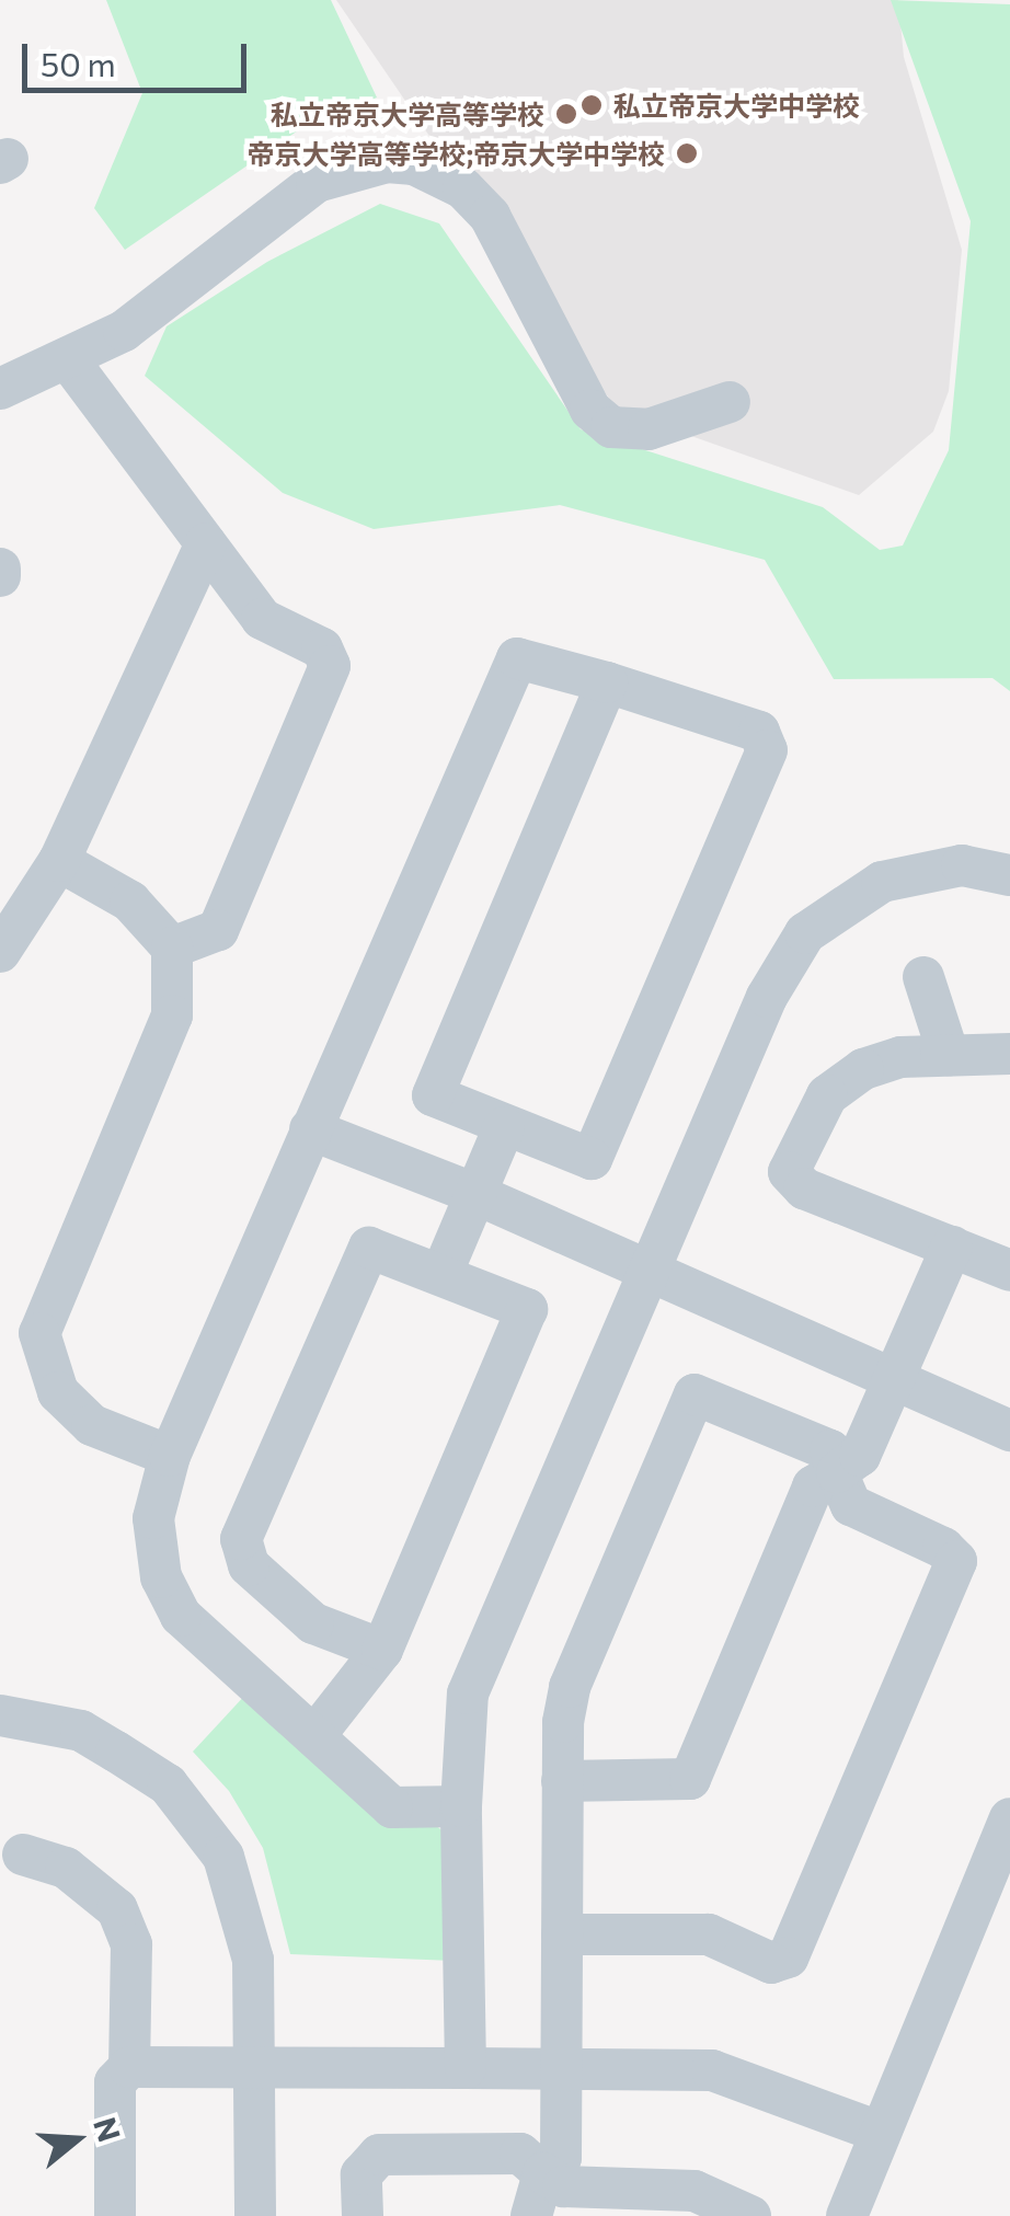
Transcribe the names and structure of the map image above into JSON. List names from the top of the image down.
{
  "places": ["私立帝京大学中学校", "私立帝京大学高等学校", "帝京大学高等学校;帝京大学中学校"],
  "scale_bar": "50 m",
  "north": "right"
}
